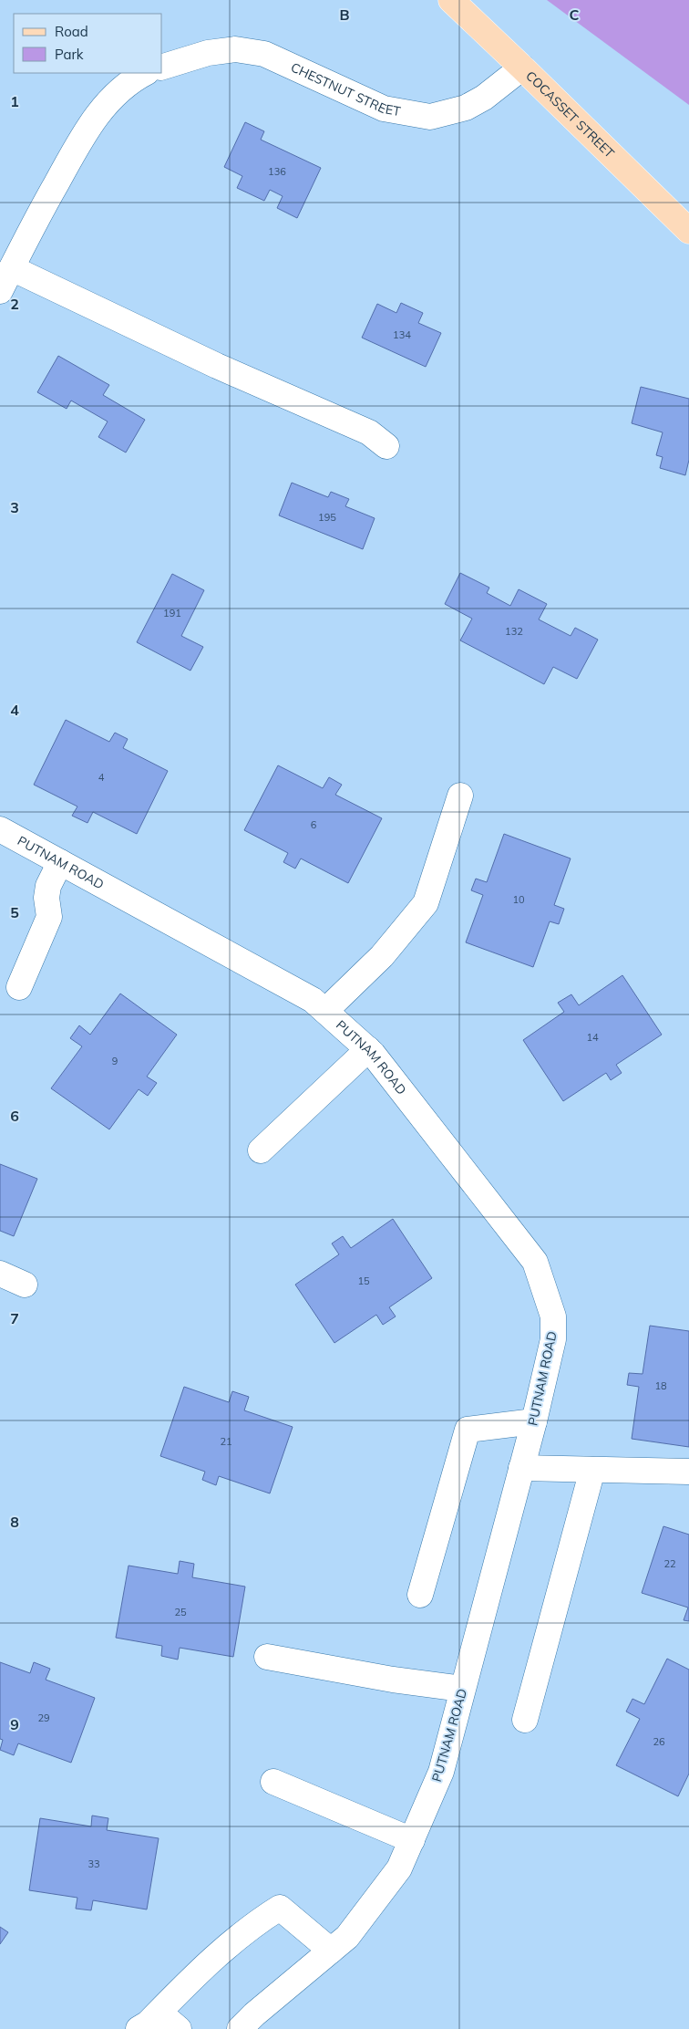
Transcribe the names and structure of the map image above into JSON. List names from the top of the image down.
{
  "streets": {
    "main road": ["COCASSET STREET"],
    "street": ["CHESTNUT STREET", "PUTNAM ROAD"]
  },
  "crossings": [
    ["CHESTNUT STREET", "COCASSET STREET"]
  ],
  "house_numbers": [
    "136",
    "134",
    "195",
    "191",
    "132",
    "4",
    "6",
    "10",
    "14",
    "9",
    "15",
    "18",
    "21",
    "22",
    "25",
    "29",
    "26",
    "33"
  ],
  "legend": ["Road", "Park"],
  "grid": {
    "columns": ["B", "C"],
    "rows": [
      "1",
      "2",
      "3",
      "4",
      "5",
      "6",
      "7",
      "8",
      "9"
    ]
  }
}
